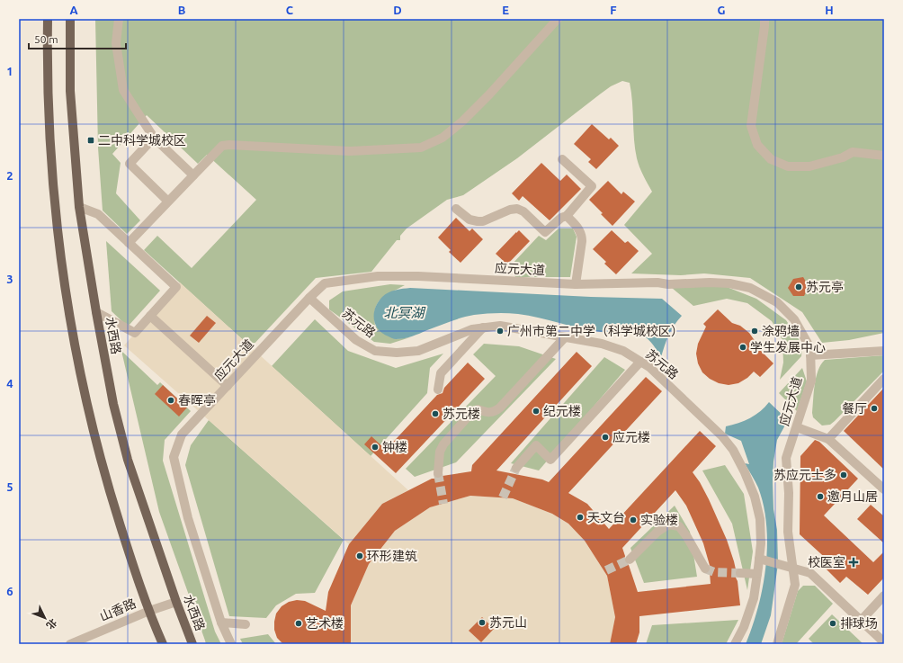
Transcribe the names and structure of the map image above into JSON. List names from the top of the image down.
{
  "streets": {
    "main road": ["水西路"],
    "street": ["应元大道", "苏元路", "山香路"]
  },
  "crossings": [
    ["应元大道", "苏元路"],
    ["水西路", "山香路"]
  ],
  "water": ["北冥湖"],
  "places": {
    "transit": ["二中科学城校区"],
    "other": [
      "苏元亭",
      "广州市第二中学（科学城校区）",
      "涂鸦墙",
      "学生发展中心",
      "春晖亭",
      "餐厅",
      "纪元楼",
      "苏元楼",
      "应元楼",
      "钟楼",
      "苏应元士多",
      "邀月山居",
      "天文台",
      "实验楼",
      "环形建筑",
      "苏元山",
      "艺术楼",
      "排球场"
    ],
    "health": ["校医室"]
  },
  "scale_bar": "50 m",
  "north": "bottom right",
  "grid": {
    "columns": [
      "A",
      "B",
      "C",
      "D",
      "E",
      "F",
      "G",
      "H"
    ],
    "rows": [
      "1",
      "2",
      "3",
      "4",
      "5",
      "6"
    ]
  }
}
